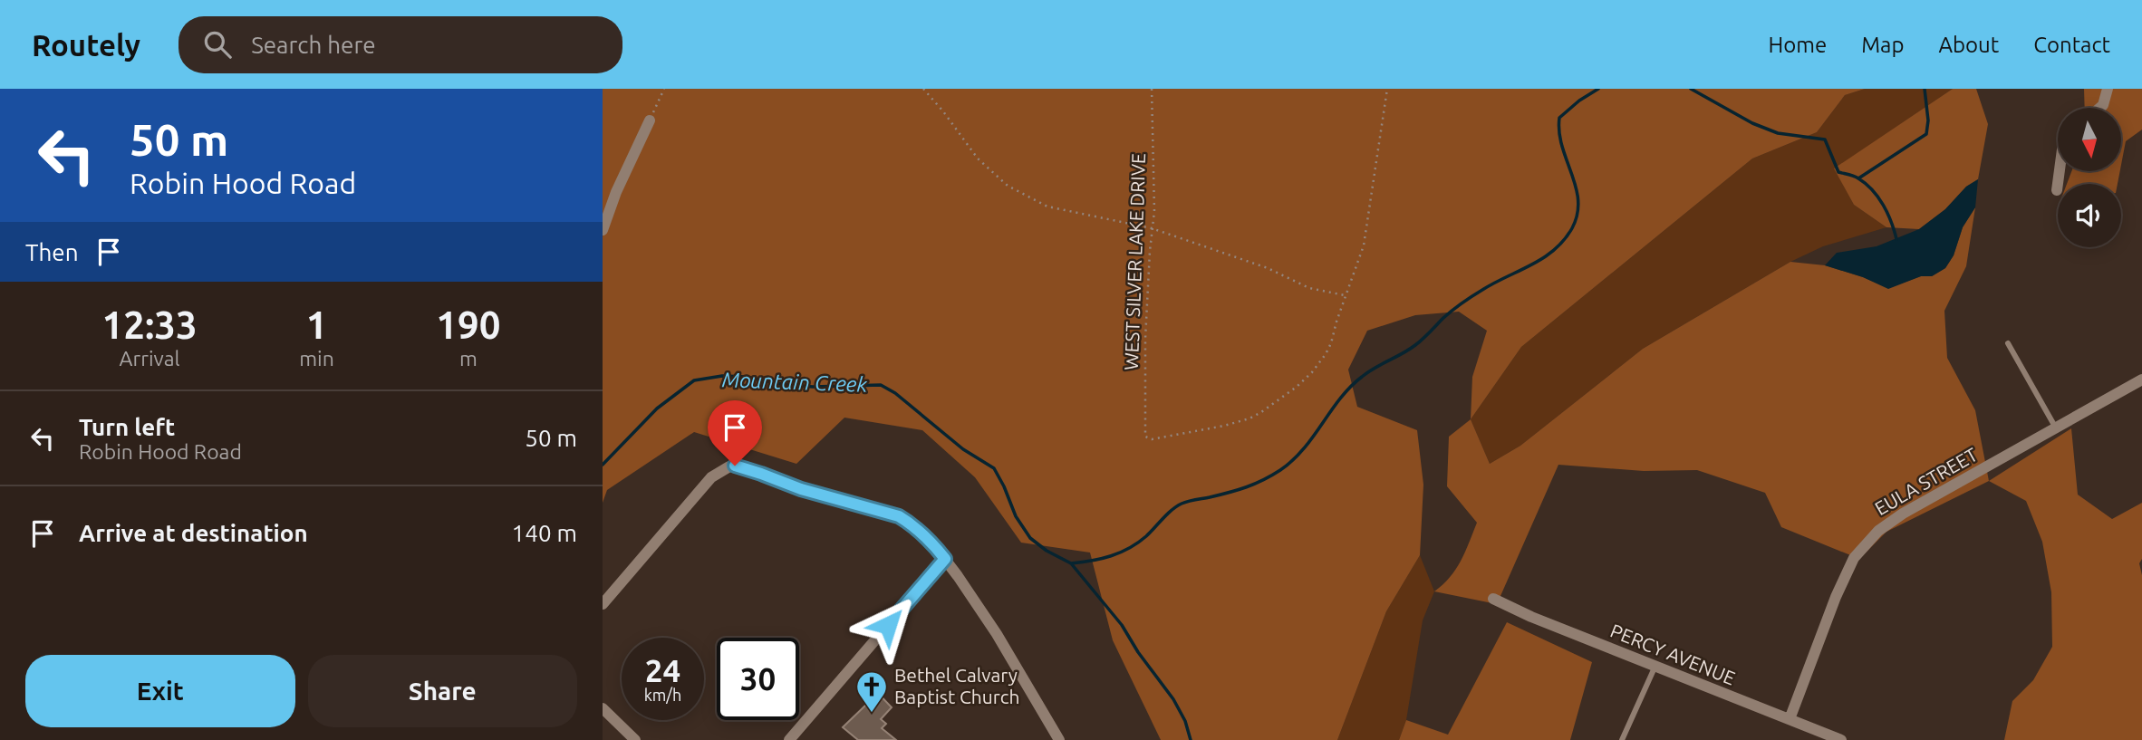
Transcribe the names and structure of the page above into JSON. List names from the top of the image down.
{
  "streets": {
    "street": ["EULA STREET", "PERCY AVENUE"],
    "path": ["WEST SILVER LAKE DRIVE"]
  },
  "crossings": [
    ["EULA STREET", "PERCY AVENUE"]
  ],
  "water": ["Mountain Creek"],
  "places": {
    "church": ["Bethel Calvary Baptist Church"]
  },
  "north": "bottom",
  "page": {
    "header": "Routely",
    "search": "Search here",
    "nav": [
      "Home",
      "Map",
      "About",
      "Contact"
    ],
    "turn": ["50 m", "Robin Hood Road"],
    "then": "Then",
    "eta": [
      "12:33",
      "Arrival",
      "1",
      "min",
      "190",
      "m"
    ],
    "list": [
      {
        "name": "Turn left",
        "note": "Robin Hood Road",
        "value": "50 m"
      },
      {
        "name": "Arrive at destination",
        "value": "140 m"
      }
    ],
    "speed": "24 km/h",
    "limit": "30",
    "buttons": ["Exit", "Share"]
  }
}
